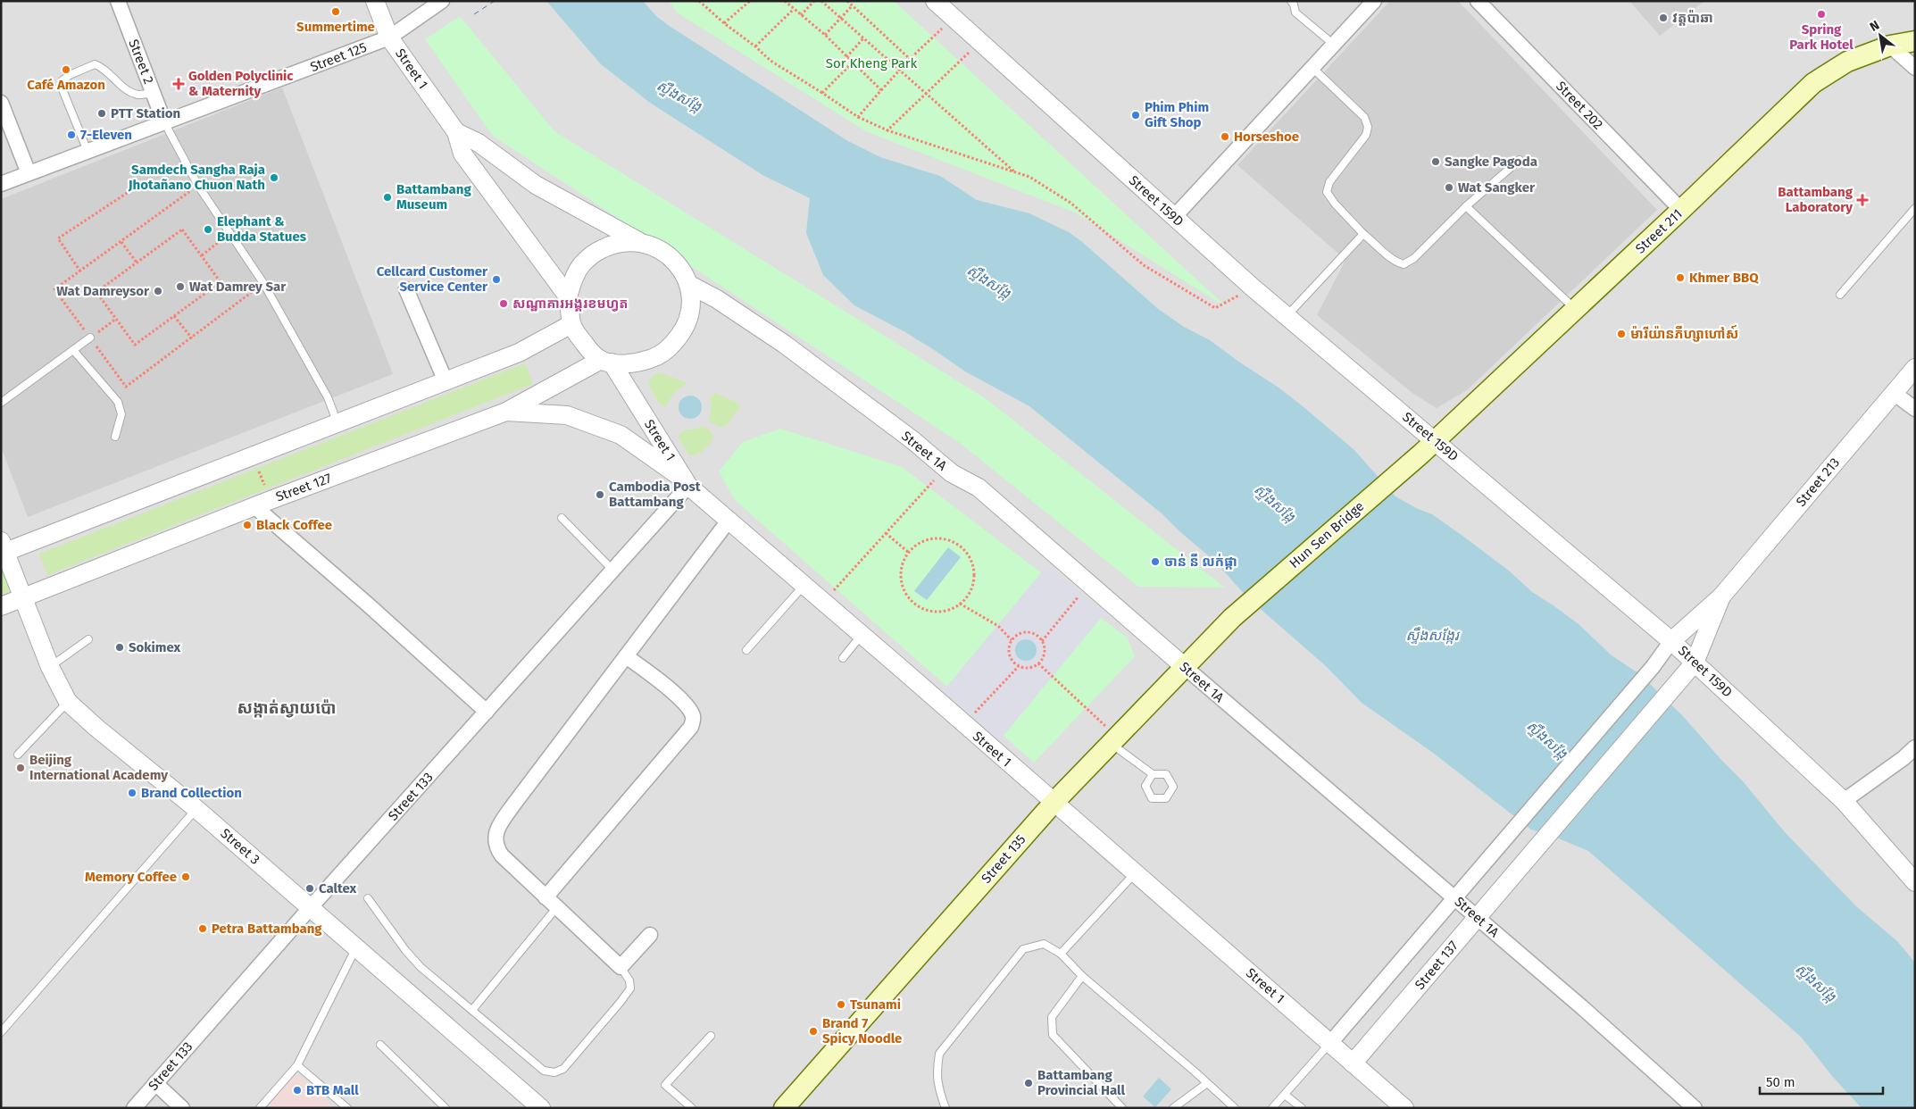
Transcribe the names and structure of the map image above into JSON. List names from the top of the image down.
{
  "streets": {
    "main road": ["Street 211", "Hun Sen Bridge", "Street 135"],
    "street": [
      "Street 125",
      "Street 2",
      "Street 1",
      "Street 202",
      "Street 159D",
      "Street 1A",
      "Street 213",
      "Street 127",
      "Street 133",
      "Street 3",
      "Street 137"
    ]
  },
  "crossings": [
    ["Street 125", "Street 2"],
    ["Street 125", "Street 1"],
    ["Street 1", "Street 1A"],
    ["Street 1", "Street 127"],
    ["Street 1", "Street 133"],
    ["Street 1", "Street 135"],
    ["Street 1", "Street 137"],
    ["Street 202", "Street 211"],
    ["Street 159D", "Street 211"],
    ["Street 159D", "Street 213"],
    ["Street 159D", "Hun Sen Bridge"],
    ["Street 211", "Hun Sen Bridge"],
    ["Street 1A", "Street 213"],
    ["Street 1A", "Street 127"],
    ["Street 1A", "Street 135"],
    ["Street 1A", "Street 137"],
    ["Street 213", "Street 137"],
    ["Street 127", "Street 3"],
    ["Hun Sen Bridge", "Street 135"],
    ["Street 133", "Street 3"]
  ],
  "districts": ["សង្កាត់ស្វាយប៉ោ"],
  "water": ["ស្ទឹងសង្កែ", "ស្ទឹងសង្កែរ"],
  "parks": ["Sor Kheng Park"],
  "places": {
    "other": [
      "Summertime",
      "Spring Park Hotel",
      "វត្តប៉ាឆា",
      "Café Amazon",
      "PTT Station",
      "Phim Phim Gift Shop",
      "7-Eleven",
      "Horseshoe",
      "Sangke Pagoda",
      "Samdech Sangha Raja Jhotañano Chuon Nath",
      "Wat Sangker",
      "Battambang Museum",
      "Elephant & Budda Statues",
      "Khmer BBQ",
      "Cellcard Customer Service Center",
      "Wat Damrey Sar",
      "Wat Damreysor",
      "សណ្ឋាគារអង្គរខមហ្វត",
      "ម៉ារីយ៉ានភីហ្សាហៅស៍",
      "Cambodia Post Battambang",
      "Black Coffee",
      "ចាន់ នី លក់ផ្កា",
      "Sokimex",
      "Beijing International Academy",
      "Brand Collection",
      "Memory Coffee",
      "Caltex",
      "Petra Battambang",
      "Tsunami",
      "Brand 7 Spicy Noodle",
      "Battambang Provincial Hall",
      "BTB Mall"
    ],
    "health": ["Golden Polyclinic & Maternity", "Battambang Laboratory"]
  },
  "scale_bar": "50 m",
  "north": "top left"
}
